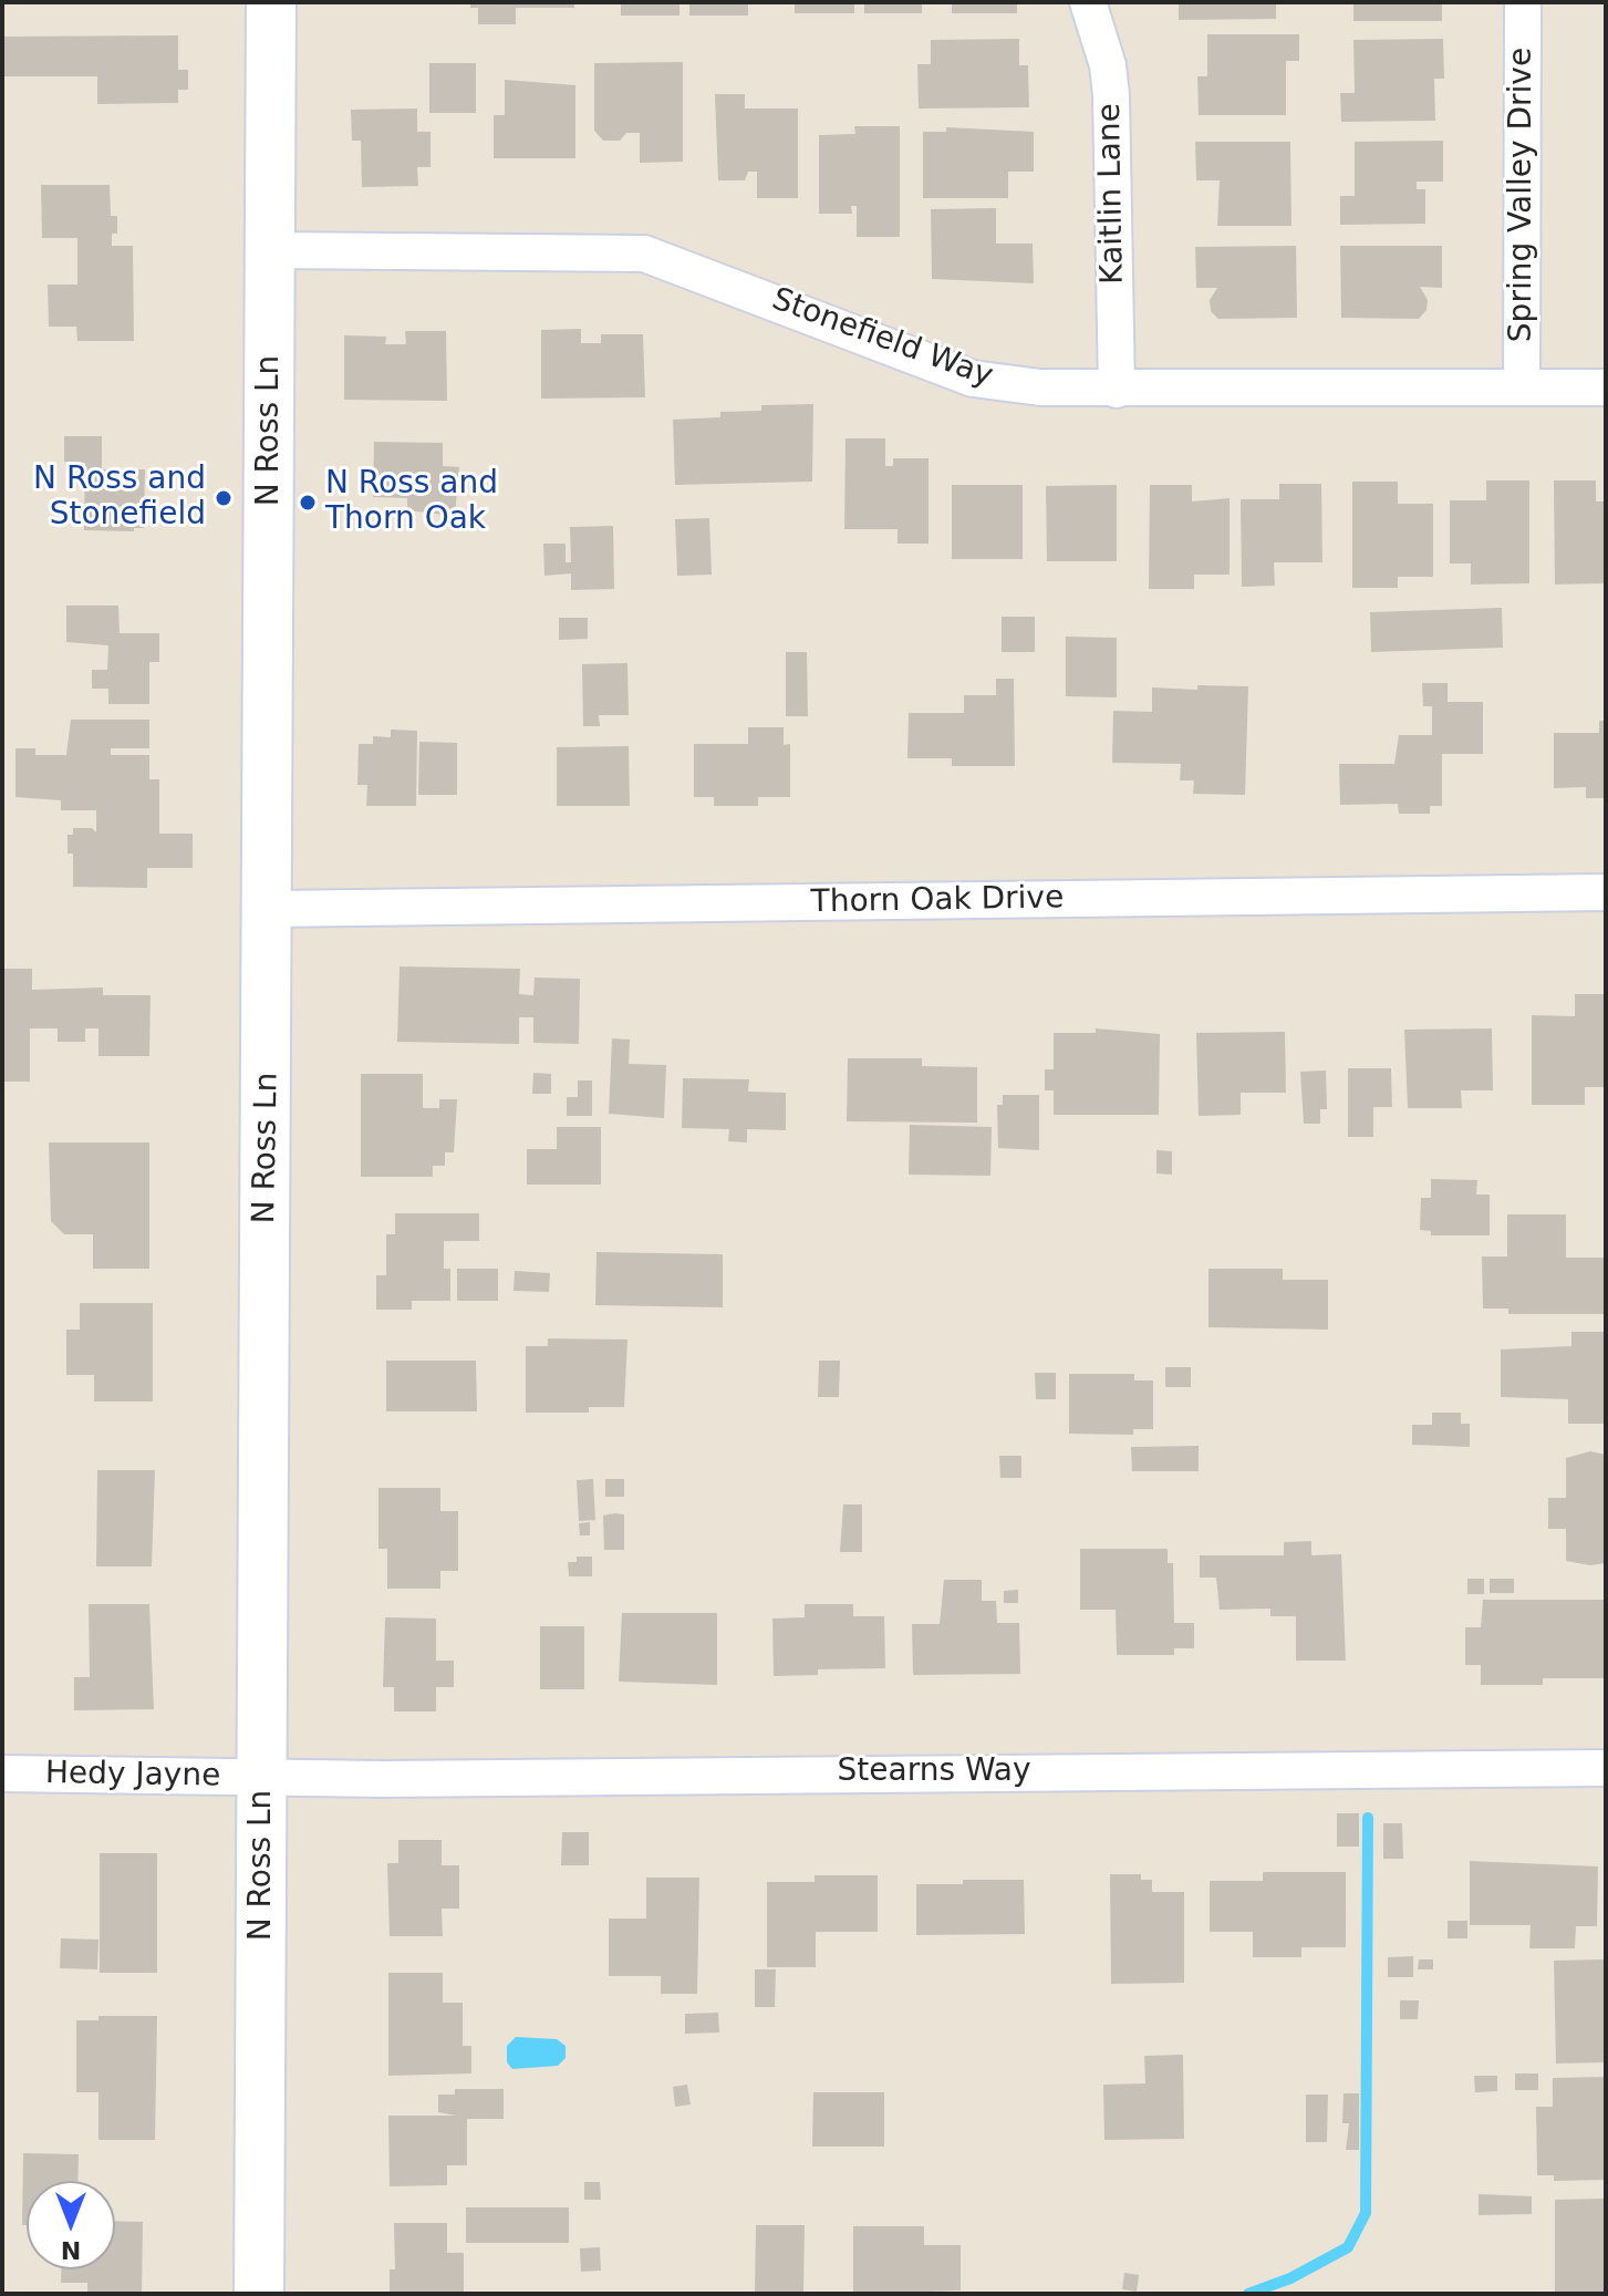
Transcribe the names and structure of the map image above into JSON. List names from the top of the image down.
{
  "streets": {
    "main road": ["N Ross Ln"],
    "street": [
      "Kaitlin Lane",
      "Spring Valley Drive",
      "Stonefield Way",
      "Thorn Oak Drive",
      "Stearns Way",
      "Hedy Jayne"
    ]
  },
  "crossings": [
    ["Kaitlin Lane", "Stonefield Way"],
    ["Spring Valley Drive", "Stonefield Way"],
    ["Stonefield Way", "N Ross Ln"],
    ["N Ross Ln", "Thorn Oak Drive"],
    ["N Ross Ln", "Stearns Way"],
    ["N Ross Ln", "Hedy Jayne"],
    ["Stearns Way", "Hedy Jayne"]
  ],
  "places": ["N Ross and Stonefield", "N Ross and Thorn Oak"],
  "north": "bottom"
}
